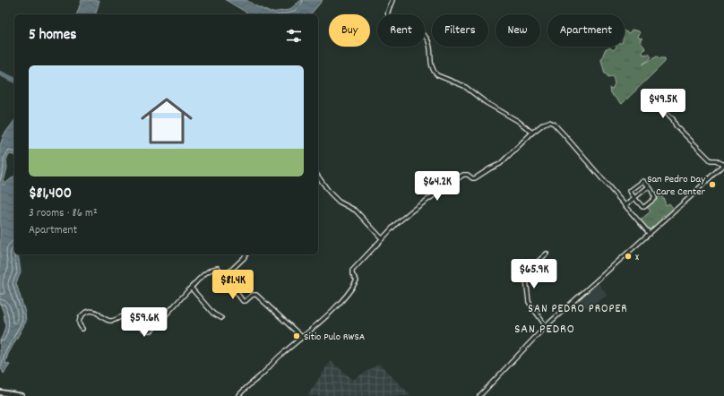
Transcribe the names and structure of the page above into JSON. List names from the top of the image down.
{
  "districts": ["SAN PEDRO PROPER", "SAN PEDRO"],
  "places": ["San Pedro Day Care Center", "X", "Sitio Pulo RWSA"],
  "page": {
    "chip": [
      "Buy",
      "Rent",
      "Filters",
      "New",
      "Apartment"
    ],
    "heading": "5 homes",
    "list": [
      {
        "name": "$81,400",
        "note": "3 rooms · 86 m² · Apartment"
      }
    ],
    "price": [
      "$49.5K",
      "$64.2K",
      "$65.9K",
      "$81.4K",
      "$59.6K"
    ]
  }
}
